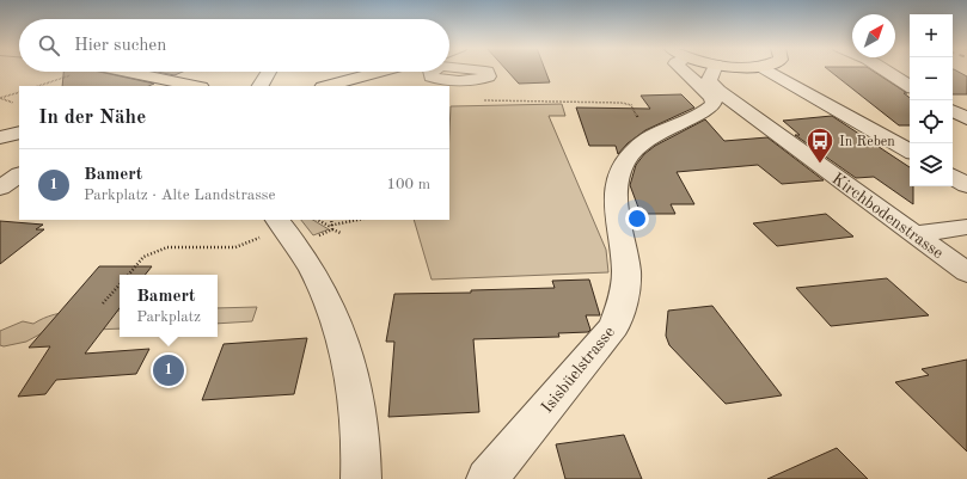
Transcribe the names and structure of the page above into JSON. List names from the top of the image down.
{
  "streets": {
    "street": ["Kirchbodenstrasse", "Isisbüelstrasse"]
  },
  "places": {
    "bus stop": ["In Reben"]
  },
  "north": "top right",
  "page": {
    "map_buttons": ["+", "−"],
    "search": "Hier suchen",
    "heading": "In der Nähe",
    "list": [
      {
        "mark": "1",
        "name": "Bamert",
        "note": "Parkplatz · Alte Landstrasse",
        "value": "100 m"
      }
    ],
    "popup": ["Bamert", "Parkplatz"],
    "pins": "1"
  }
}
